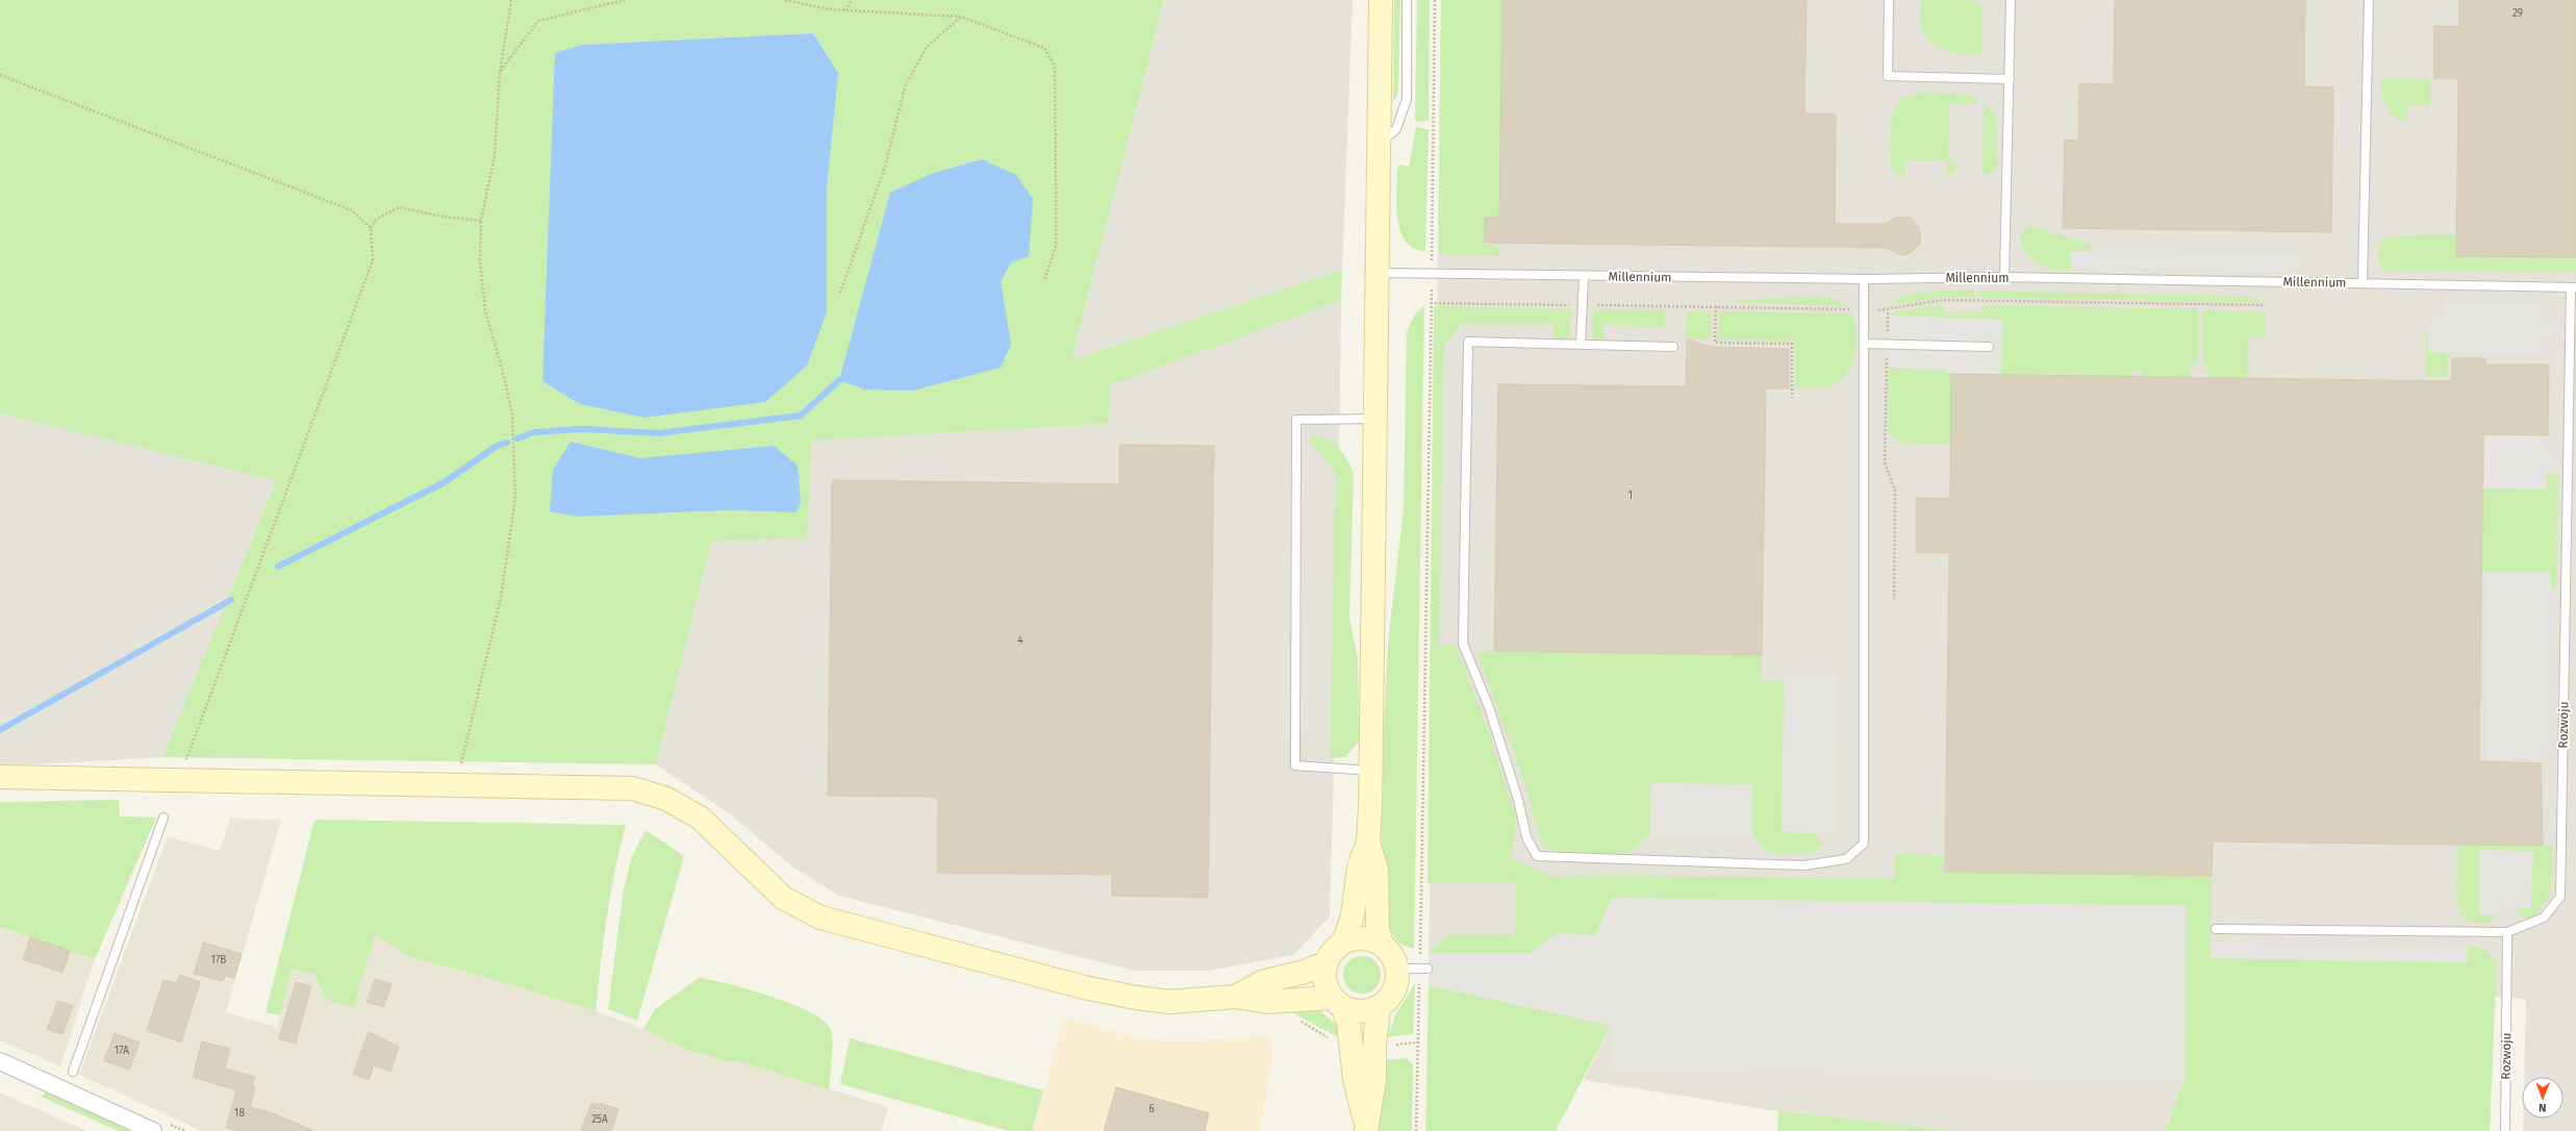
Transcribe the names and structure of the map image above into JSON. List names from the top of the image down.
{
  "streets": {
    "lane": ["Millennium", "Rozwoju"]
  },
  "crossings": [
    ["Millennium", "Rozwoju"]
  ],
  "house_numbers": [
    "29",
    "1",
    "4",
    "17B",
    "17A",
    "6",
    "18",
    "25A"
  ],
  "north": "bottom"
}
